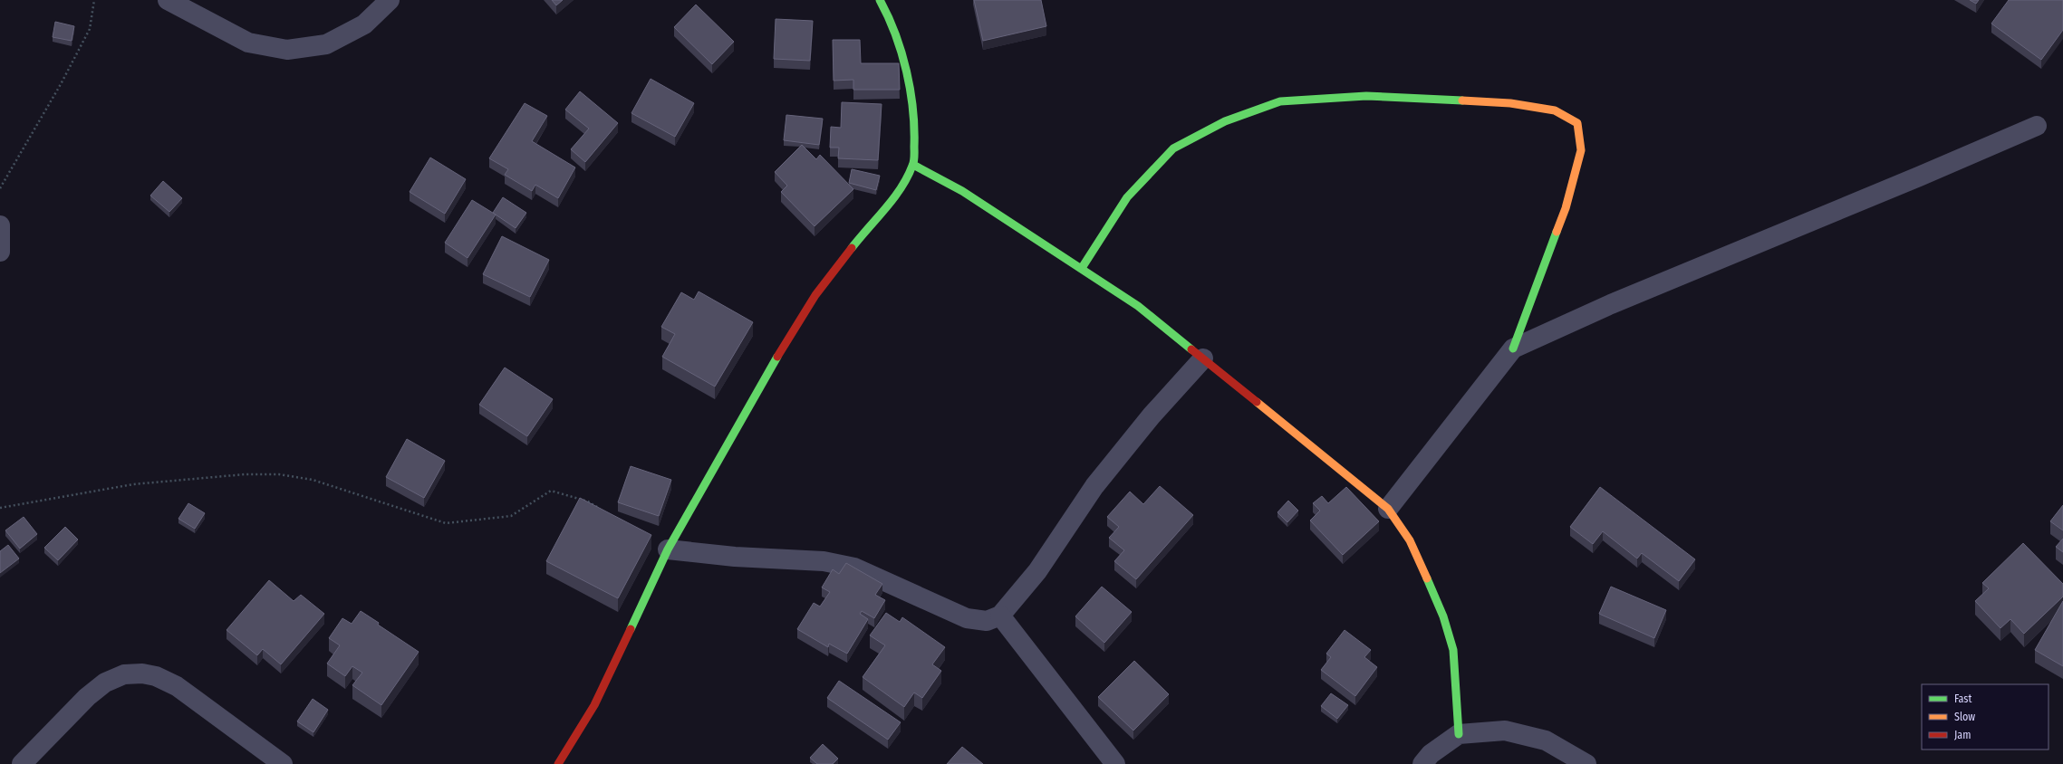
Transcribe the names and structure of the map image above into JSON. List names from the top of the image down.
{
  "legend": ["Fast", "Slow", "Jam"]
}
